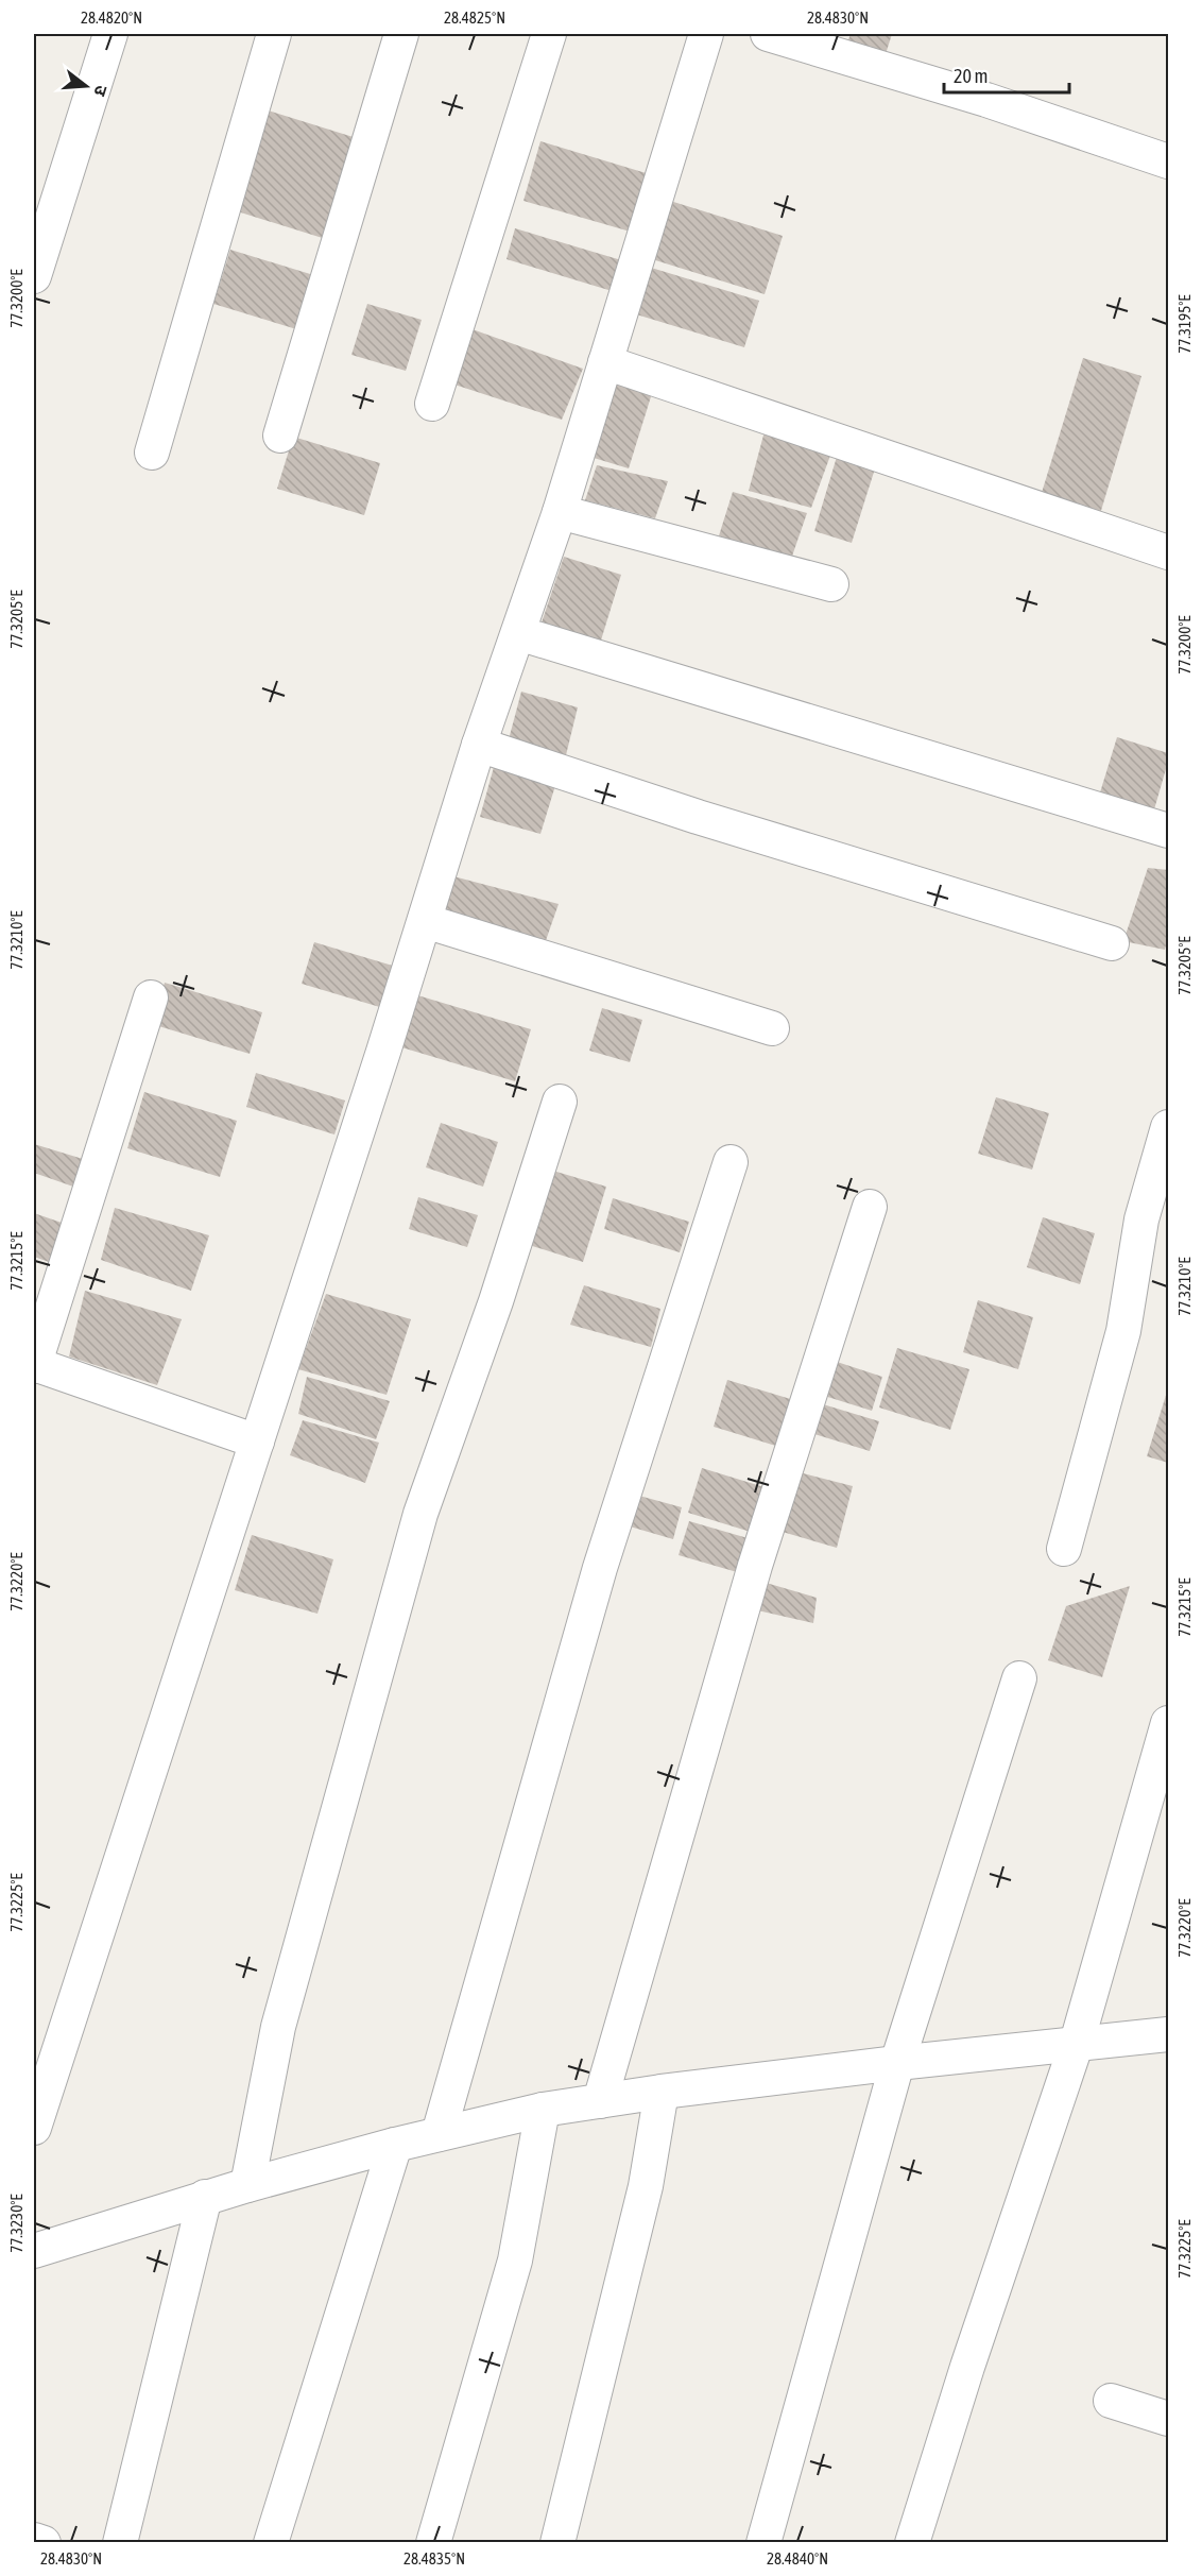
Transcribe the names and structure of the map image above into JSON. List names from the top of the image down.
{
  "scale_bar": "20 m",
  "north": "right",
  "coordinates": [
    "28.4820°N",
    "28.4825°N",
    "28.4830°N",
    "77.3200°E",
    "77.3195°E",
    "77.3205°E",
    "77.3210°E",
    "77.3215°E",
    "77.3220°E",
    "77.3225°E",
    "77.3230°E",
    "28.4835°N",
    "28.4840°N"
  ]
}
